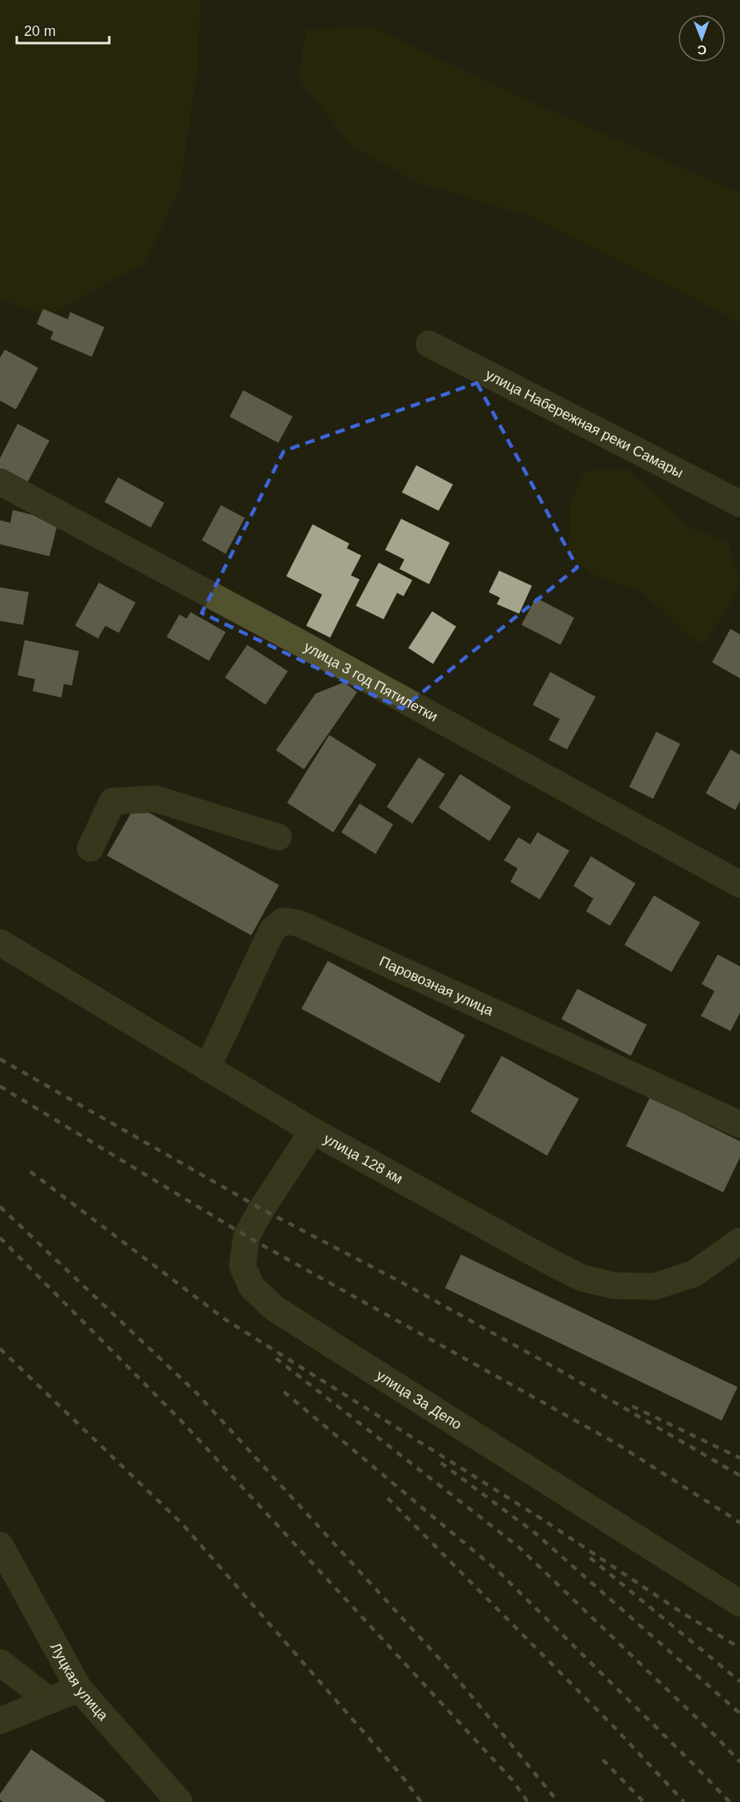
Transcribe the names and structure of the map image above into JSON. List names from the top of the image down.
{
  "streets": {
    "street": [
      "улица Набережная реки Самары",
      "улица 3 год Пятилетки",
      "Паровозная улица",
      "улица 128 км",
      "улица За Депо",
      "Луцкая улица"
    ]
  },
  "crossings": [
    ["Паровозная улица", "улица 128 км"],
    ["улица 128 км", "улица За Депо"]
  ],
  "scale_bar": "20 m",
  "north": "bottom"
}
